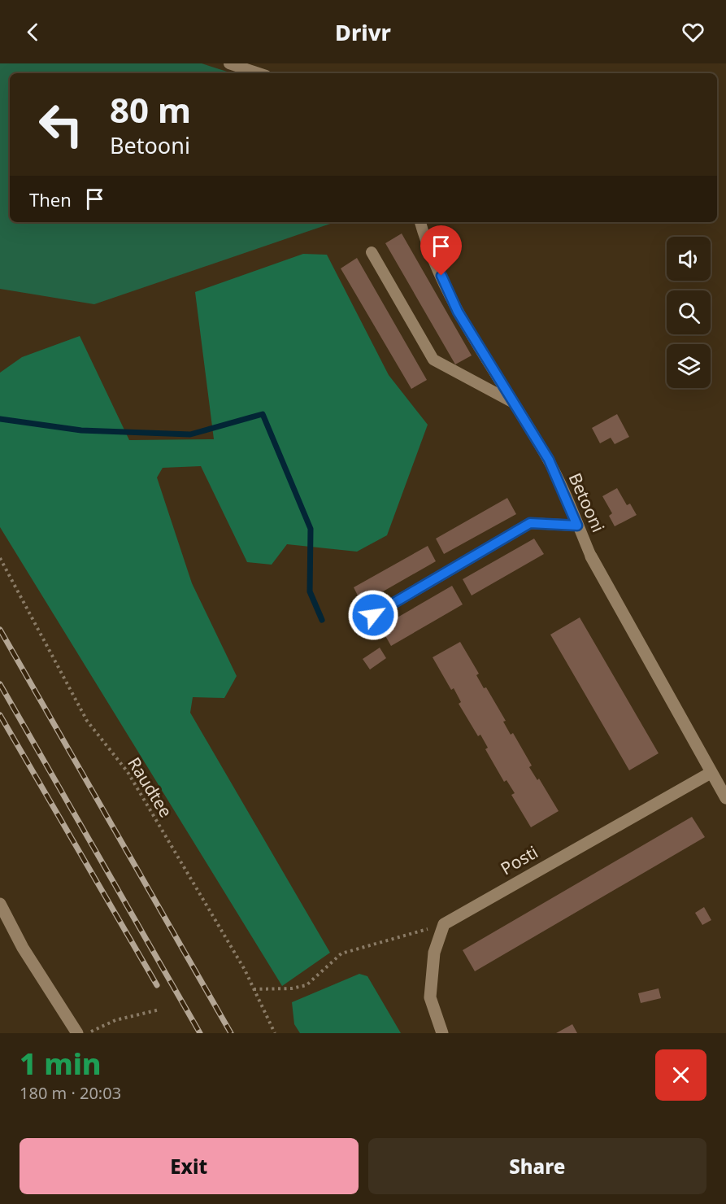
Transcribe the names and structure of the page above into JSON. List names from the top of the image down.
{
  "streets": {
    "street": ["Betooni", "Posti"],
    "path": ["Raudtee"]
  },
  "crossings": [
    ["Betooni", "Posti"]
  ],
  "page": {
    "header": "Drivr",
    "turn": ["80 m", "Betooni"],
    "then": "Then",
    "heading": ["1 min", "180 m · 20:03"],
    "buttons": ["Exit", "Share"]
  }
}
